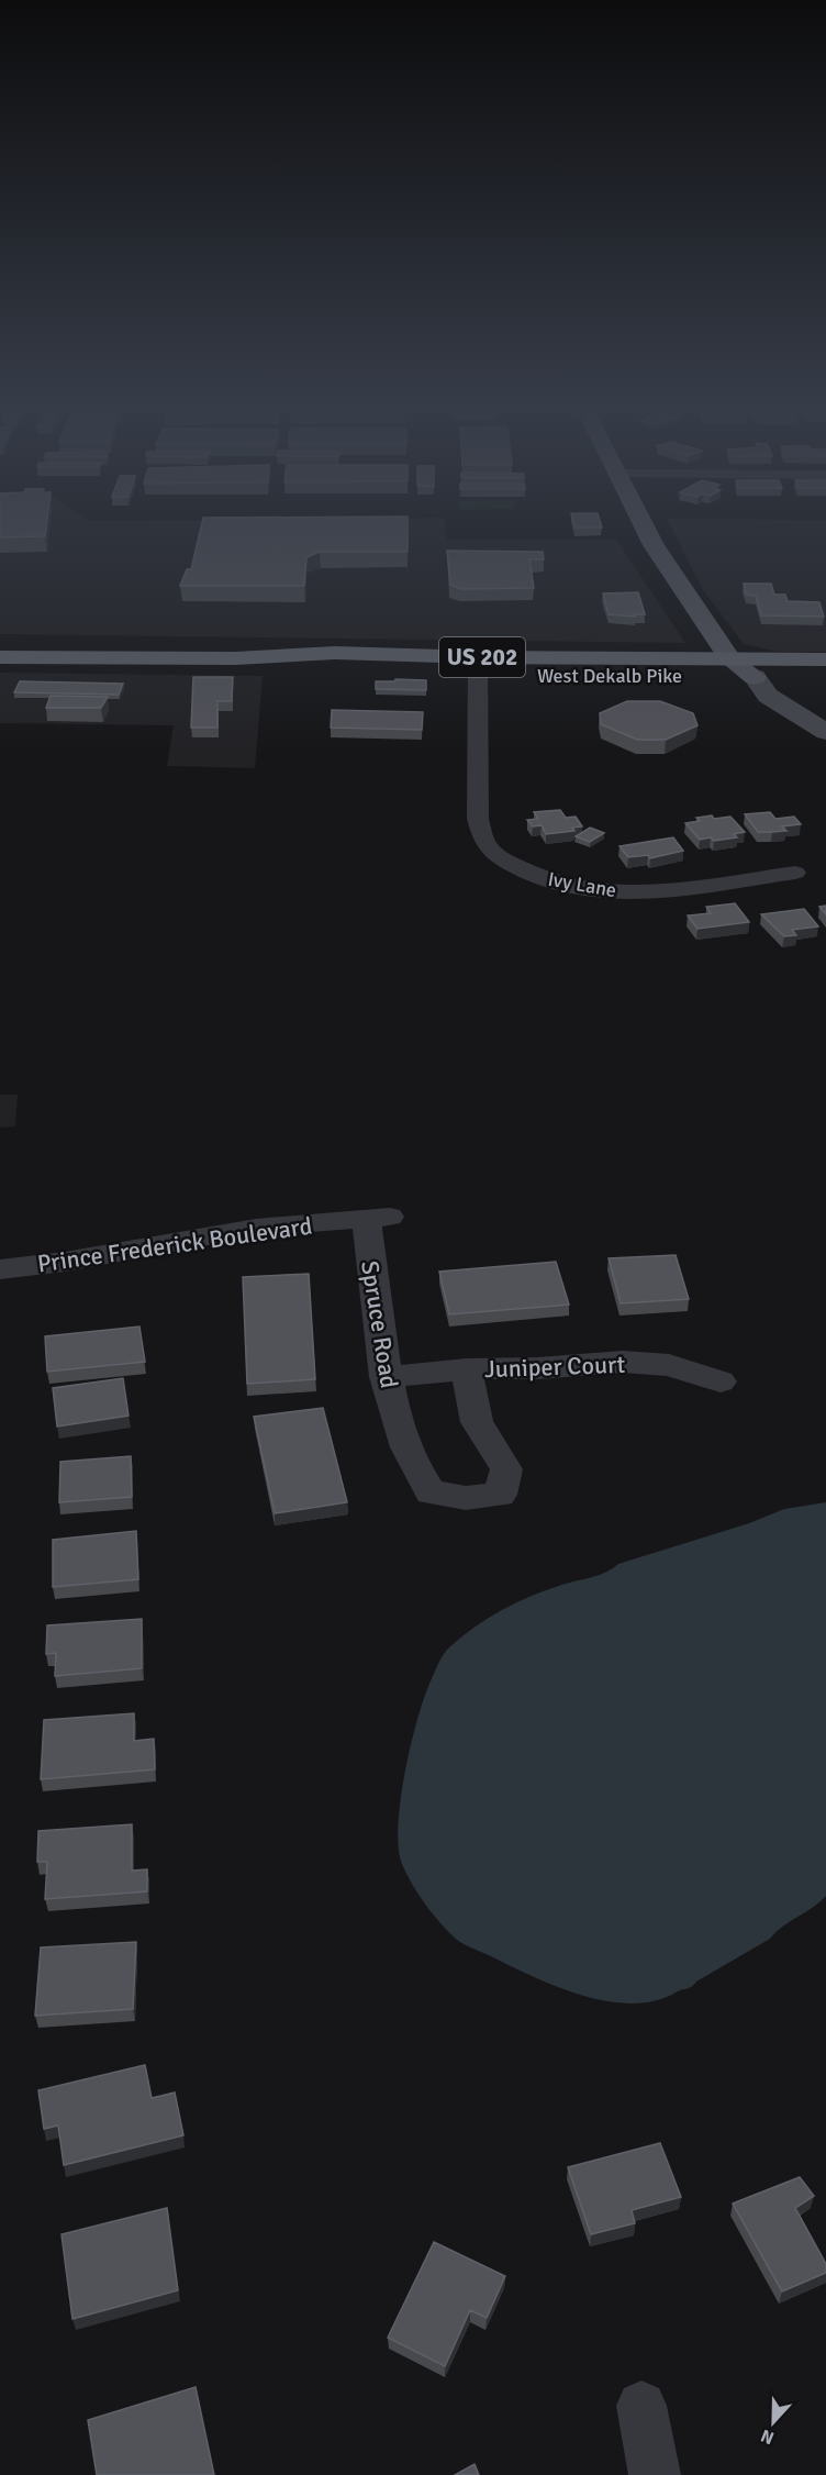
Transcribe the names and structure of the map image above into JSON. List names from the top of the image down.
{
  "streets": {
    "highway": ["US 202", "West Dekalb Pike"],
    "street": [
      "Ivy Lane",
      "Prince Frederick Boulevard",
      "Spruce Road",
      "Juniper Court"
    ]
  },
  "crossings": [
    ["West Dekalb Pike", "Ivy Lane"],
    ["Prince Frederick Boulevard", "Spruce Road"],
    ["Spruce Road", "Juniper Court"]
  ],
  "north": "bottom"
}
